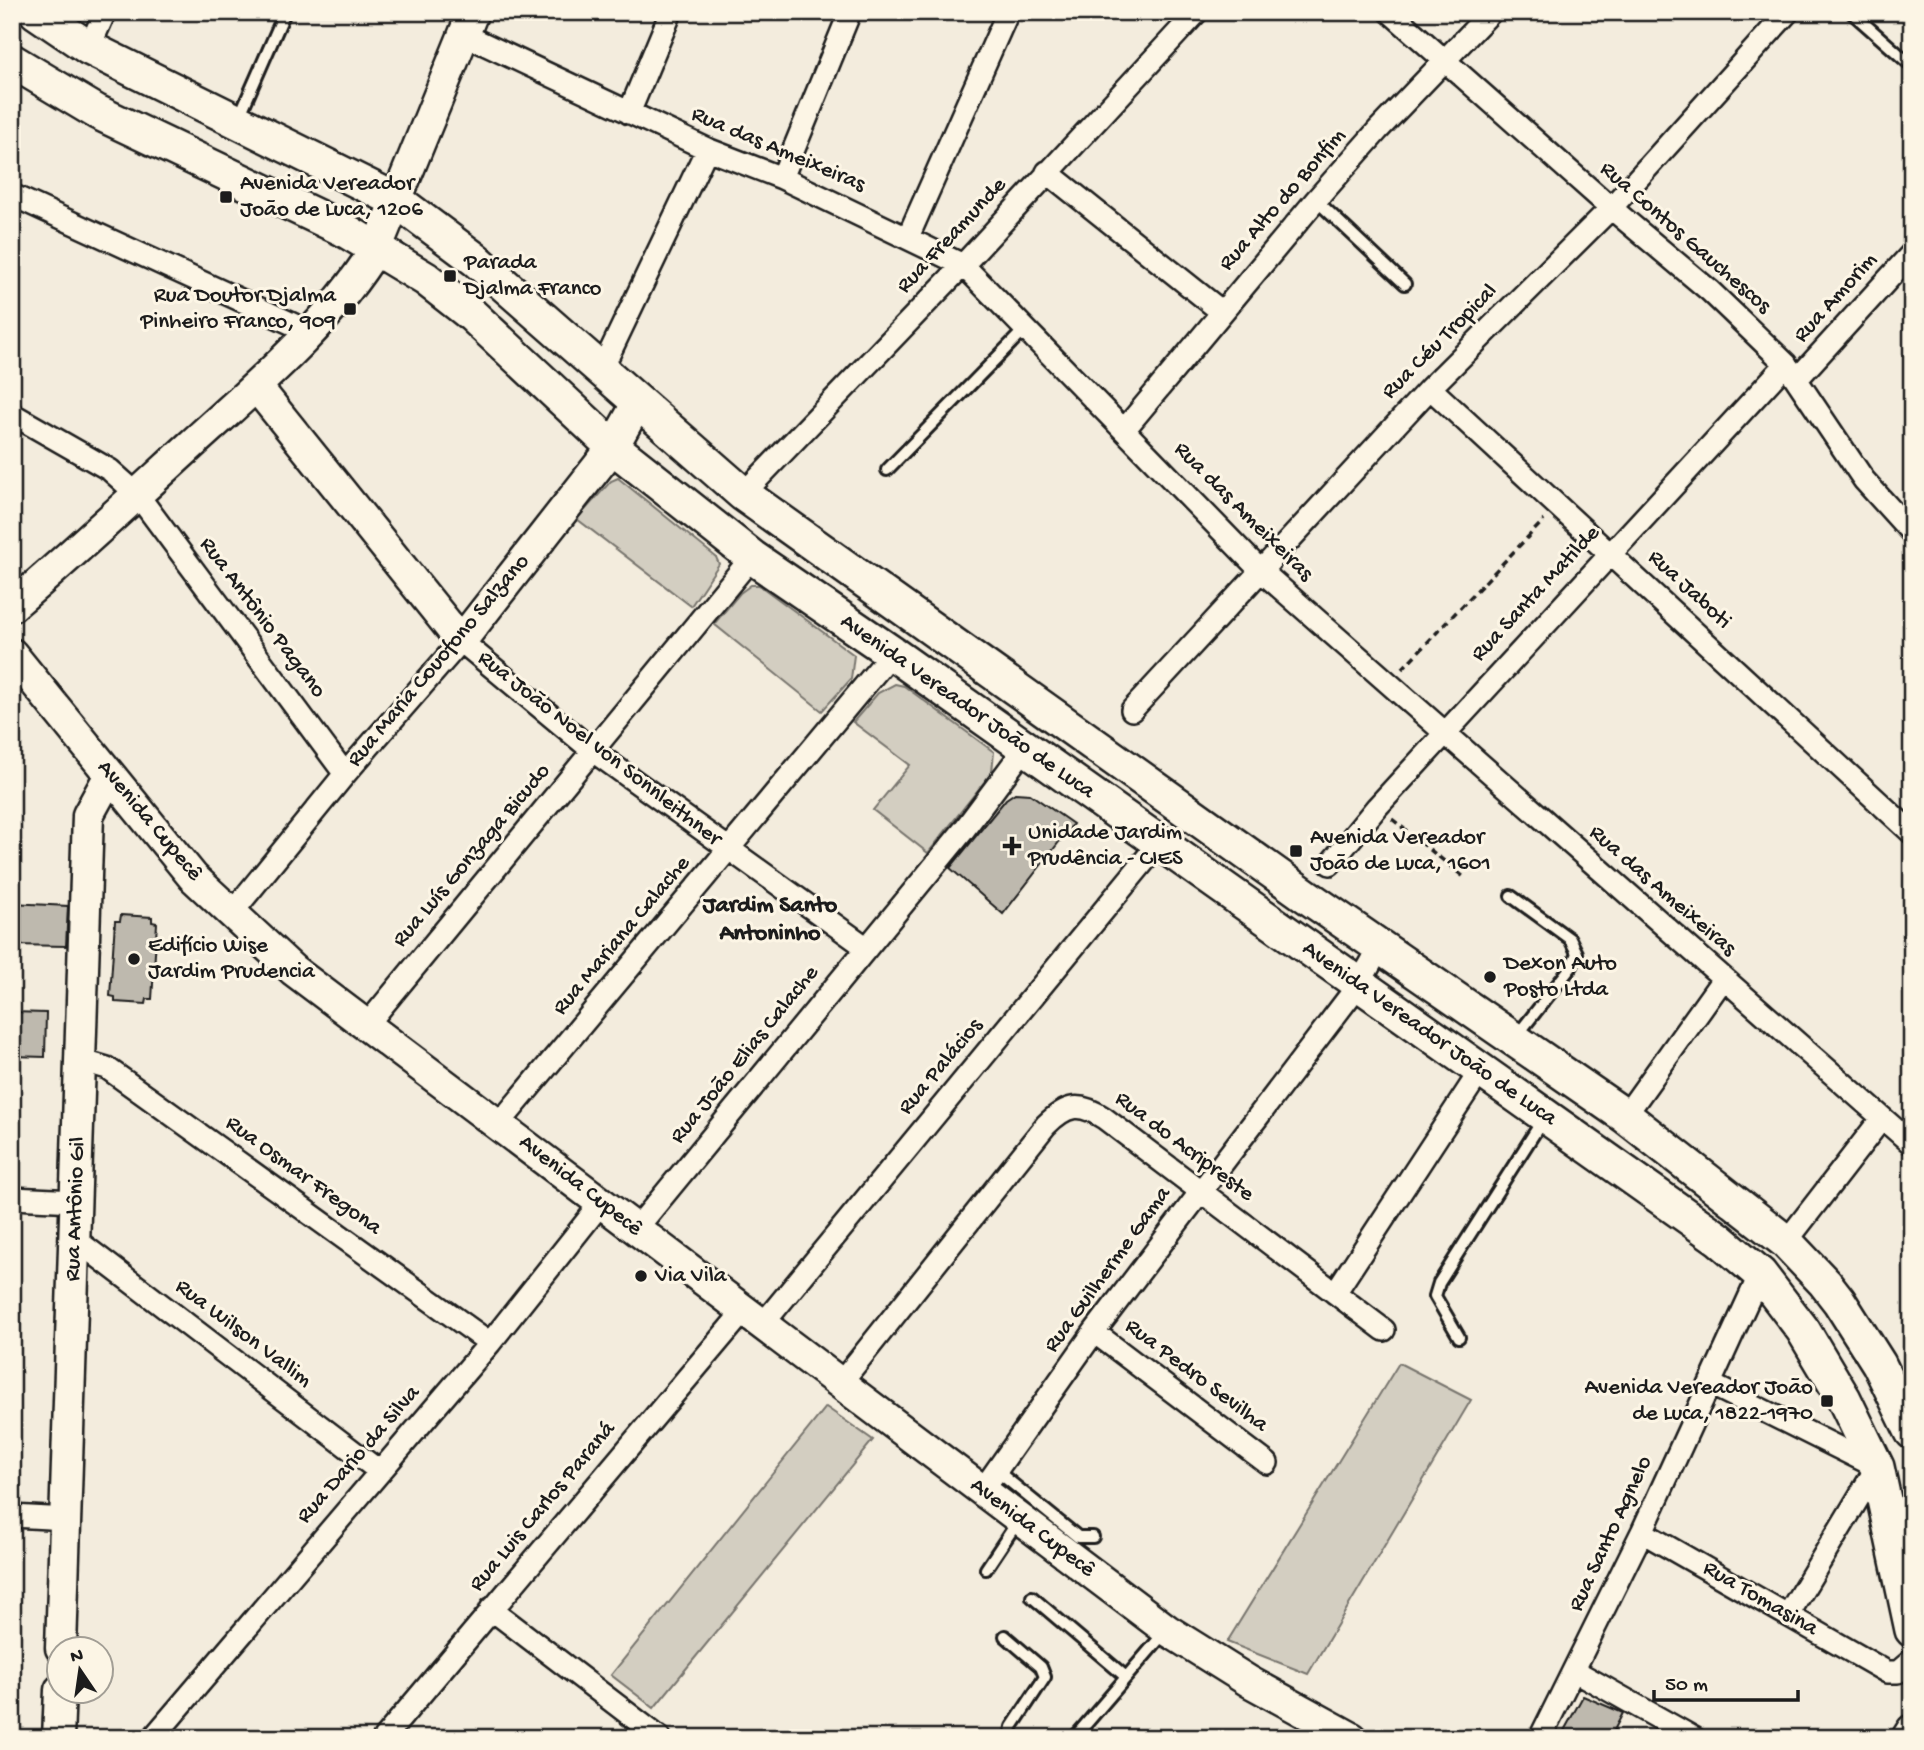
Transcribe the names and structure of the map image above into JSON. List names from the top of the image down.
{
  "streets": {
    "main road": ["Avenida Vereador João de Luca"],
    "street": [
      "Rua das Ameixeiras",
      "Rua Alto do Bonfim",
      "Rua Freamunde",
      "Rua Contos Gauchescos",
      "Rua Amorim",
      "Rua Céu Tropical",
      "Rua Jaboti",
      "Rua Santa Matilde",
      "Rua Antônio Pagano",
      "Rua Maria Couofono Salzano",
      "Rua João Noel von Sonnleithner",
      "Avenida Cupecê",
      "Rua Luís Gonzaga Bicudo",
      "Rua Mariana Calache",
      "Rua João Elias Calache",
      "Rua Palácios",
      "Rua do Acripreste",
      "Rua Osmar Fregona",
      "Rua Antônio Gil",
      "Rua Guilherme Gama",
      "Rua Wilson Vallim",
      "Rua Pedro Sevilha",
      "Rua Dario da Silva",
      "Rua Luis Carlos Paraná",
      "Rua Santo Agnelo",
      "Rua Tomasina"
    ]
  },
  "crossings": [
    ["Rua das Ameixeiras", "Rua Alto do Bonfim"],
    ["Rua das Ameixeiras", "Rua Freamunde"],
    ["Rua das Ameixeiras", "Rua Céu Tropical"],
    ["Rua das Ameixeiras", "Rua Santa Matilde"],
    ["Rua Alto do Bonfim", "Rua Contos Gauchescos"],
    ["Rua Freamunde", "Avenida Vereador João de Luca"],
    ["Rua Contos Gauchescos", "Rua Amorim"],
    ["Rua Contos Gauchescos", "Rua Céu Tropical"],
    ["Rua Contos Gauchescos", "Rua Santa Matilde"],
    ["Rua Amorim", "Rua Santa Matilde"],
    ["Rua Céu Tropical", "Rua Jaboti"],
    ["Rua Jaboti", "Rua Santa Matilde"],
    ["Rua Antônio Pagano", "Rua Maria Couofono Salzano"],
    ["Rua Maria Couofono Salzano", "Avenida Vereador João de Luca"],
    ["Rua Maria Couofono Salzano", "Rua João Noel von Sonnleithner"],
    ["Rua Maria Couofono Salzano", "Avenida Cupecê"],
    ["Avenida Vereador João de Luca", "Rua Luís Gonzaga Bicudo"],
    ["Avenida Vereador João de Luca", "Rua Mariana Calache"],
    ["Avenida Vereador João de Luca", "Rua João Elias Calache"],
    ["Avenida Vereador João de Luca", "Rua Palácios"],
    ["Avenida Vereador João de Luca", "Rua Guilherme Gama"],
    ["Avenida Vereador João de Luca", "Rua Santo Agnelo"],
    ["Rua João Noel von Sonnleithner", "Rua Luís Gonzaga Bicudo"],
    ["Rua João Noel von Sonnleithner", "Rua Mariana Calache"],
    ["Rua João Noel von Sonnleithner", "Rua João Elias Calache"],
    ["Avenida Cupecê", "Rua Luís Gonzaga Bicudo"],
    ["Avenida Cupecê", "Rua Mariana Calache"],
    ["Avenida Cupecê", "Rua João Elias Calache"],
    ["Avenida Cupecê", "Rua Palácios"],
    ["Avenida Cupecê", "Rua do Acripreste"],
    ["Avenida Cupecê", "Rua Antônio Gil"],
    ["Avenida Cupecê", "Rua Guilherme Gama"],
    ["Avenida Cupecê", "Rua Dario da Silva"],
    ["Avenida Cupecê", "Rua Luis Carlos Paraná"],
    ["Rua Palácios", "Rua Luis Carlos Paraná"],
    ["Rua do Acripreste", "Rua Guilherme Gama"],
    ["Rua Osmar Fregona", "Rua Antônio Gil"],
    ["Rua Osmar Fregona", "Rua Dario da Silva"],
    ["Rua Antônio Gil", "Rua Wilson Vallim"],
    ["Rua Guilherme Gama", "Rua Pedro Sevilha"],
    ["Rua Wilson Vallim", "Rua Dario da Silva"],
    ["Rua Santo Agnelo", "Rua Tomasina"]
  ],
  "districts": ["Jardim Santo Antoninho"],
  "places": {
    "transit": [
      "Avenida Vereador João de Luca, 1206",
      "Parada Djalma Franco",
      "Rua Doutor Djalma Pinheiro Franco, 909",
      "Avenida Vereador João de Luca, 1601",
      "Avenida Vereador João de Luca, 1822-1970"
    ],
    "health": ["Unidade Jardim Prudência - CIES"],
    "other": ["Edifício Wise Jardim Prudencia", "Dexon Auto Posto Ltda", "Via Vila"]
  },
  "scale_bar": "50 m",
  "north": "top"
}
